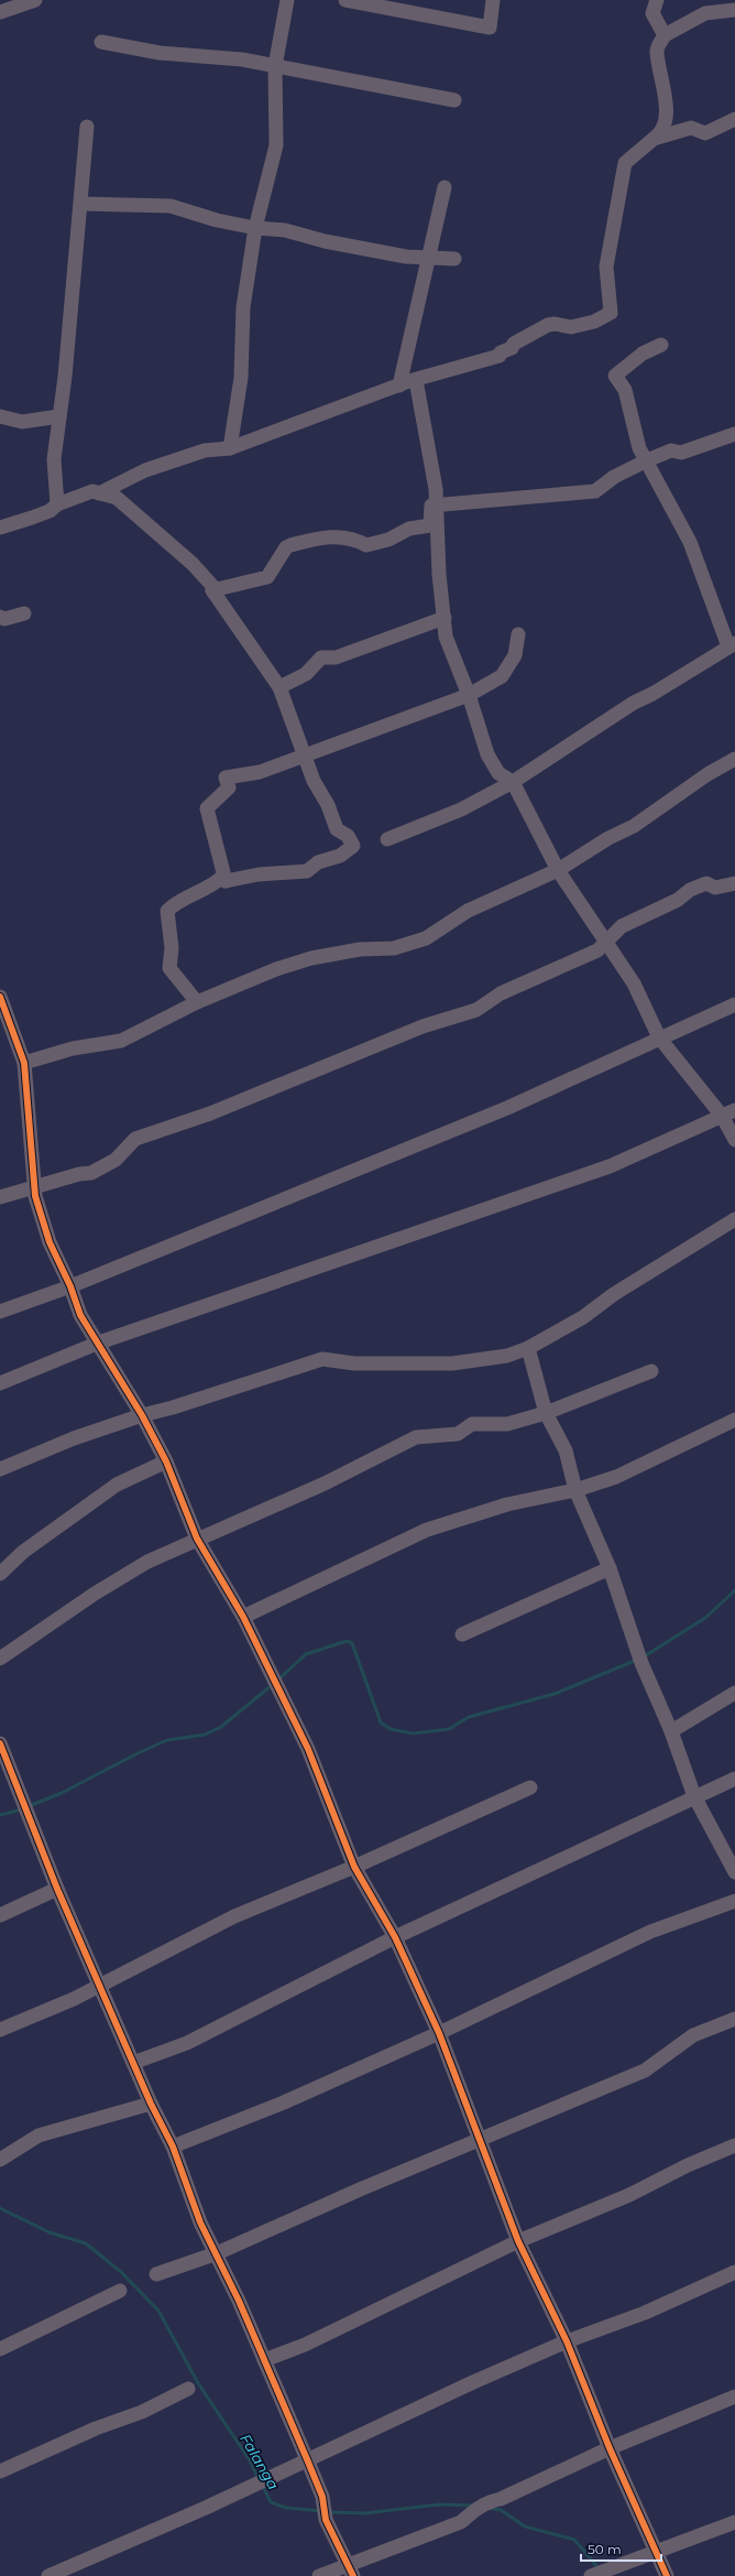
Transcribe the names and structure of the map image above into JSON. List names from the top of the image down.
{
  "water": ["Falanga"],
  "scale_bar": "50 m"
}
